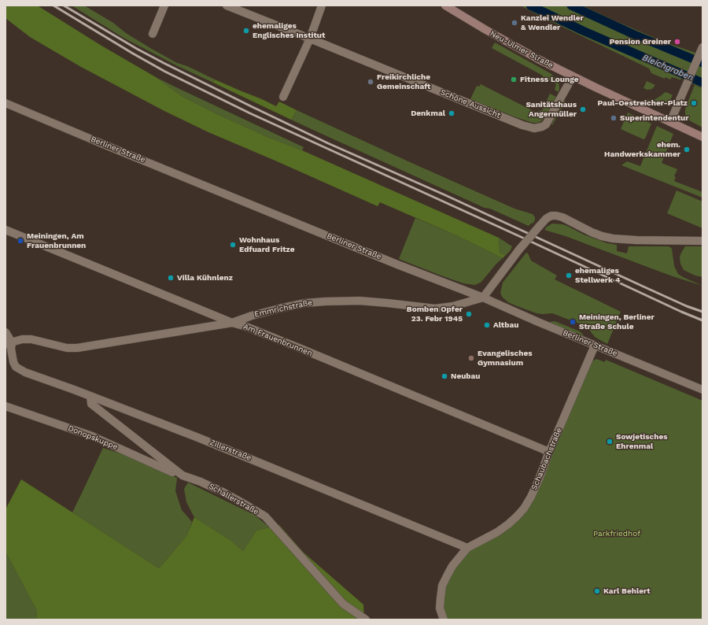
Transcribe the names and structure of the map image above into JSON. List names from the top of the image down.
{
  "streets": {
    "main road": ["Neu-Ulmer Straße"],
    "street": [
      "Schöne Aussicht",
      "Berliner Straße",
      "Emmrichstraße",
      "Am Frauenbrunnen",
      "Donopskuppe",
      "Zillerstraße",
      "Schaubachstraße",
      "Schallerstraße"
    ]
  },
  "crossings": [
    ["Neu-Ulmer Straße", "Schöne Aussicht"],
    ["Berliner Straße", "Emmrichstraße"],
    ["Berliner Straße", "Schaubachstraße"],
    ["Emmrichstraße", "Am Frauenbrunnen"],
    ["Emmrichstraße", "Zillerstraße"],
    ["Am Frauenbrunnen", "Schaubachstraße"],
    ["Donopskuppe", "Schallerstraße"],
    ["Zillerstraße", "Schaubachstraße"],
    ["Zillerstraße", "Schallerstraße"]
  ],
  "water": ["Bleichgraben"],
  "parks": ["Parkfriedhof"],
  "places": [
    "Kanzlei Wendler & Wendler",
    "ehemaliges Englisches Institut",
    "Pension Greiner",
    "Fitness Lounge",
    "Freikirchliche Gemeinschaft",
    "Paul-Oestreicher-Platz",
    "Sanitätshaus Angermüller",
    "Denkmal",
    "Superintendentur",
    "ehem. Handwerkskammer",
    "Meiningen, Am Frauenbrunnen",
    "Wohnhaus Edfuard Fritze",
    "ehemaliges Stellwerk 4",
    "Villa Kühnlenz",
    "Bomben Opfer 23. Febr 1945",
    "Meiningen, Berliner Straße Schule",
    "Altbau",
    "Evangelisches Gymnasium",
    "Neubau",
    "Sowjetisches Ehrenmal",
    "Karl Behlert"
  ]
}
